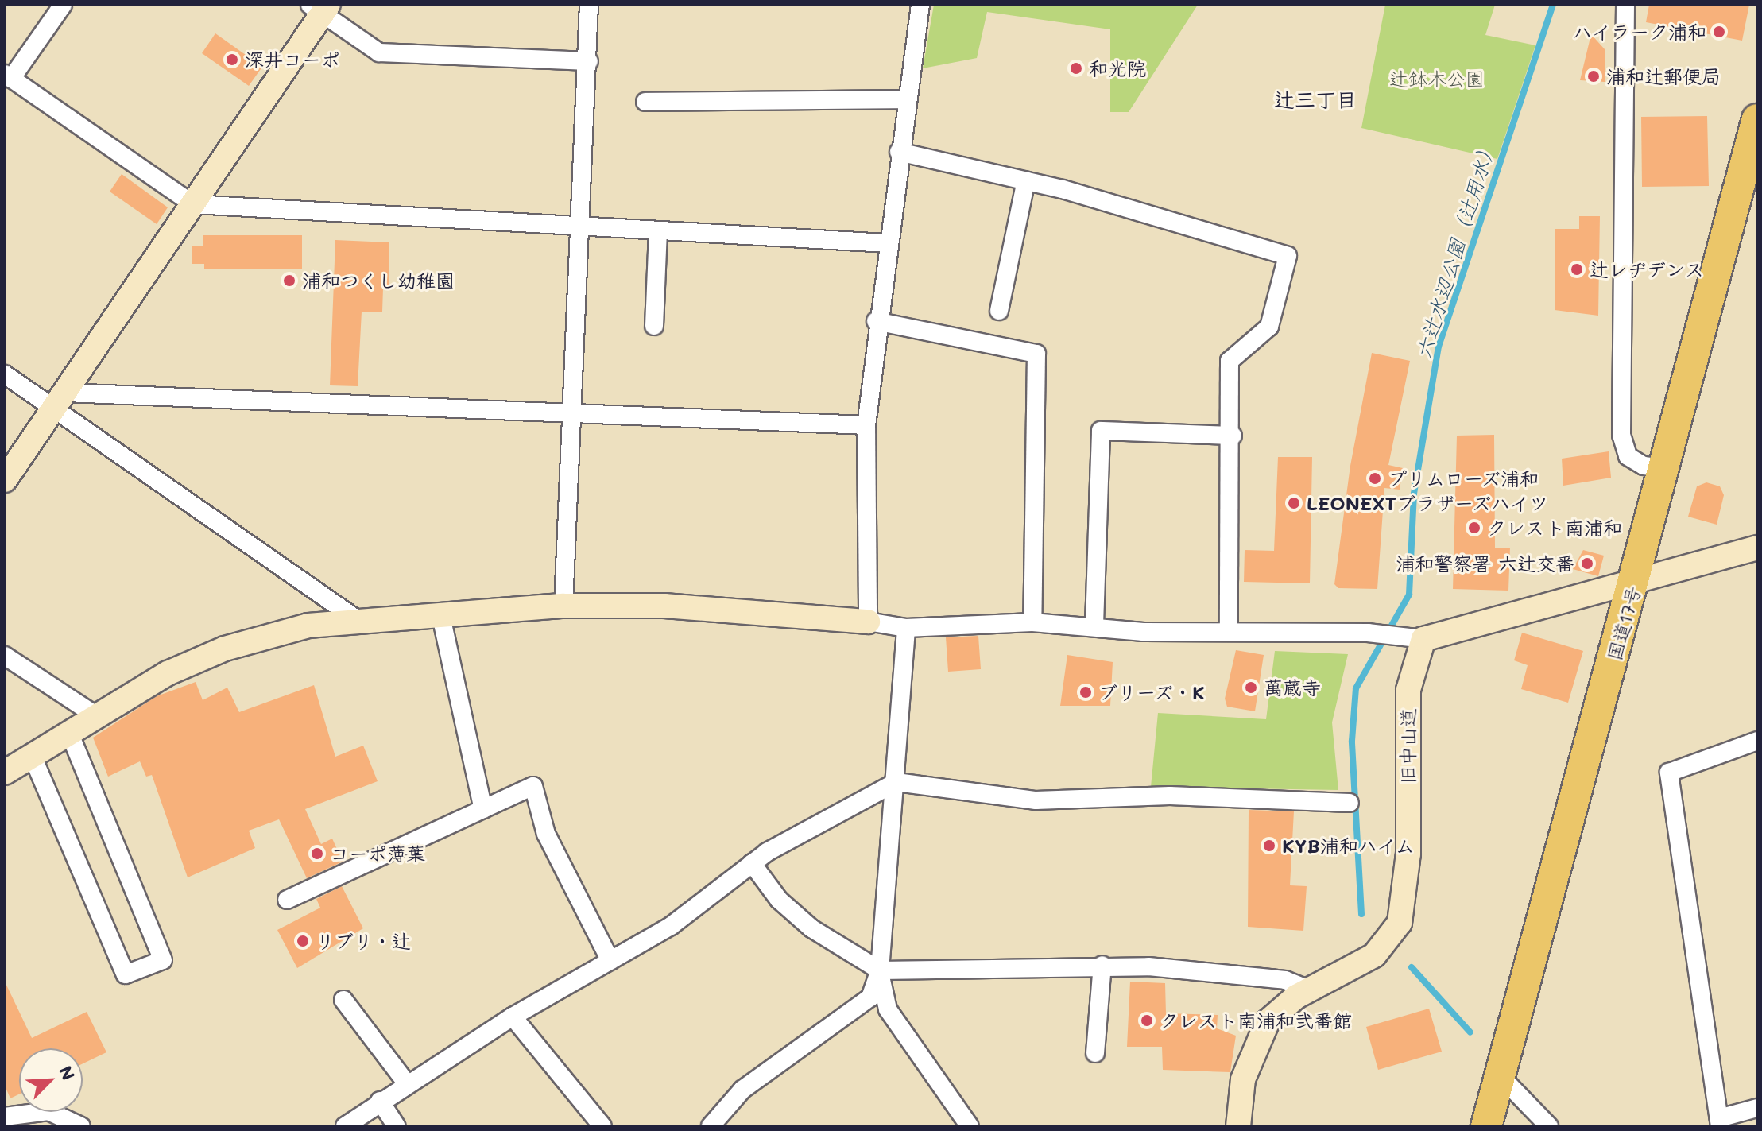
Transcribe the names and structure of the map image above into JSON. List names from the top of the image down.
{
  "streets": {
    "highway": ["国道17号"],
    "street": ["旧中山道"]
  },
  "districts": ["辻三丁目"],
  "water": ["六辻水辺公園（辻用水）"],
  "parks": ["辻鉢木公園"],
  "places": [
    "ハイラーク浦和",
    "深井コーポ",
    "和光院",
    "浦和辻郵便局",
    "辻レヂデンス",
    "浦和つくし幼稚園",
    "プリムローズ浦和",
    "LEONEXTブラザーズハイツ",
    "クレスト南浦和",
    "浦和警察署 六辻交番",
    "萬蔵寺",
    "ブリーズ・K",
    "KYB浦和ハイム",
    "コーポ薄葉",
    "リブリ・辻",
    "クレスト南浦和弐番館"
  ],
  "north": "top right"
}
